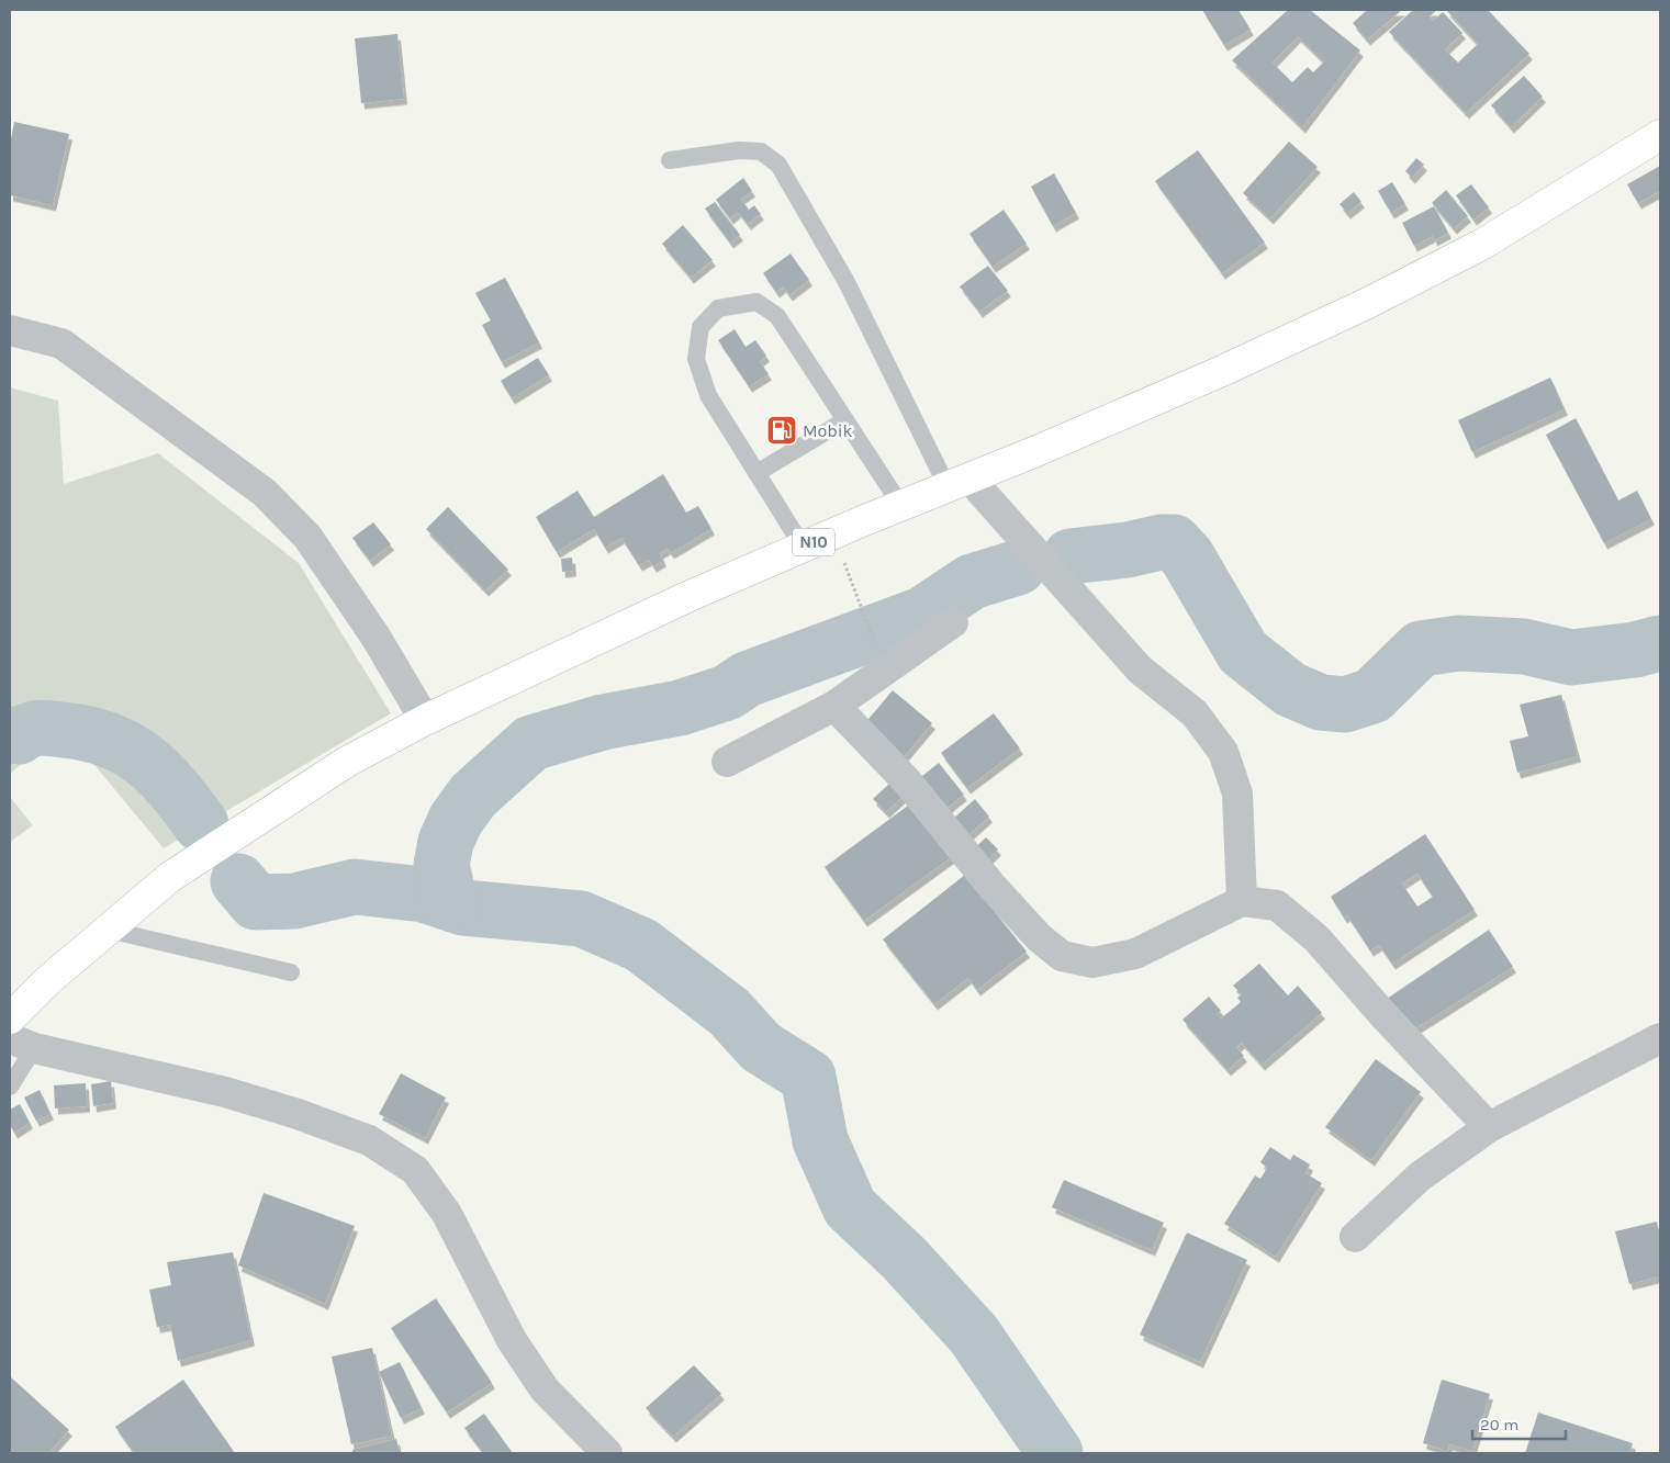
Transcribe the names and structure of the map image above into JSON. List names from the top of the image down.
{
  "streets": {
    "main road": ["N10"]
  },
  "places": {
    "fuel station": ["Mobik"]
  },
  "scale_bar": "20 m"
}
